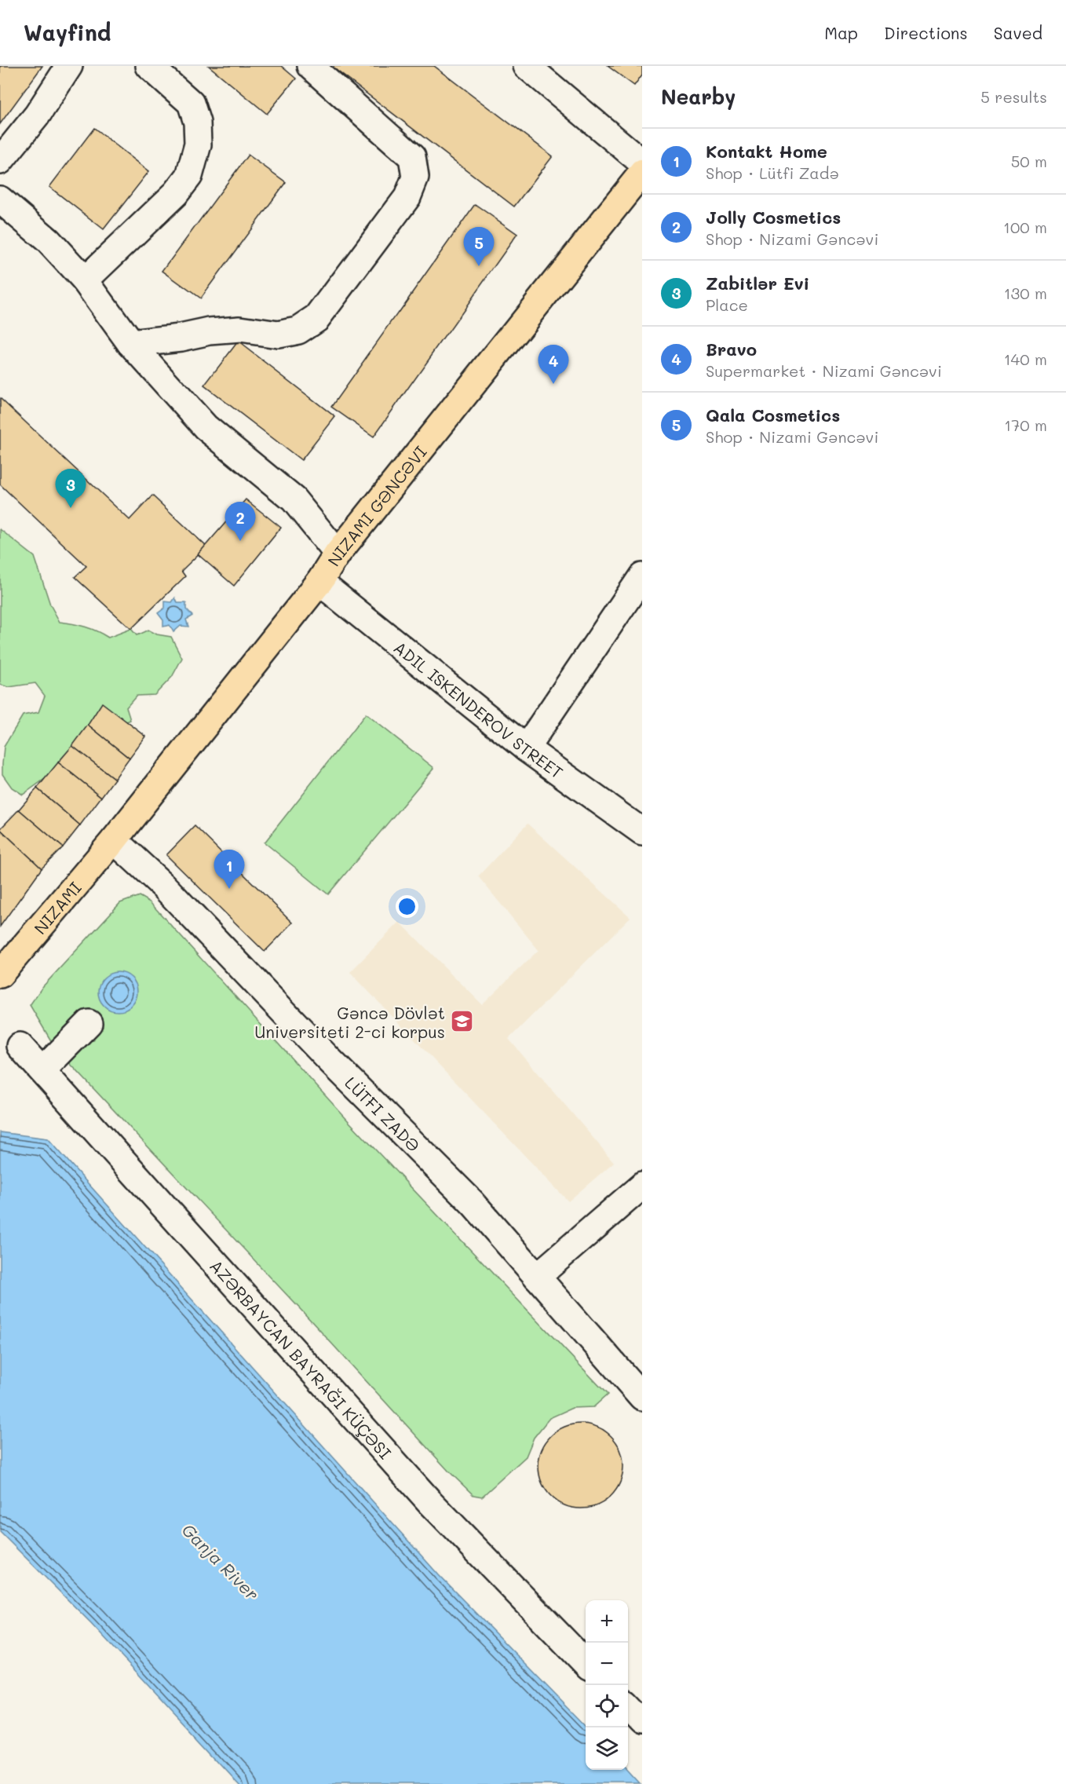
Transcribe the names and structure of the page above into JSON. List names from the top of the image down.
{
  "streets": {
    "main road": ["NIZAMI GƏNCƏVI", "NIZAMI"],
    "street": ["ADIL ISKENDEROV STREET", "LÜTFI ZADƏ"]
  },
  "crossings": [
    ["NIZAMI GƏNCƏVI", "ADIL ISKENDEROV STREET"],
    ["NIZAMI GƏNCƏVI", "NIZAMI"],
    ["NIZAMI GƏNCƏVI", "LÜTFI ZADƏ"],
    ["NIZAMI", "LÜTFI ZADƏ"]
  ],
  "water": ["Ganja River"],
  "places": {
    "school or university": ["Gəncə Dövlət Universiteti 2-ci korpus"]
  },
  "page": {
    "header": "Wayfind",
    "nav": ["Map", "Directions", "Saved"],
    "heading": ["Nearby", "5 results"],
    "list": [
      {
        "mark": "1",
        "name": "Kontakt Home",
        "note": "Shop · Lütfi Zadə",
        "value": "50 m"
      },
      {
        "mark": "2",
        "name": "Jolly Cosmetics",
        "note": "Shop · Nizami Gəncəvi",
        "value": "100 m"
      },
      {
        "mark": "3",
        "name": "Zabitlər Evi",
        "note": "Place",
        "value": "130 m"
      },
      {
        "mark": "4",
        "name": "Bravo",
        "note": "Supermarket · Nizami Gəncəvi",
        "value": "140 m"
      },
      {
        "mark": "5",
        "name": "Qala Cosmetics",
        "note": "Shop · Nizami Gəncəvi",
        "value": "170 m"
      }
    ],
    "pins": [
      "5",
      "4",
      "3",
      "2",
      "1"
    ],
    "map_buttons": ["+", "−"]
  }
}
